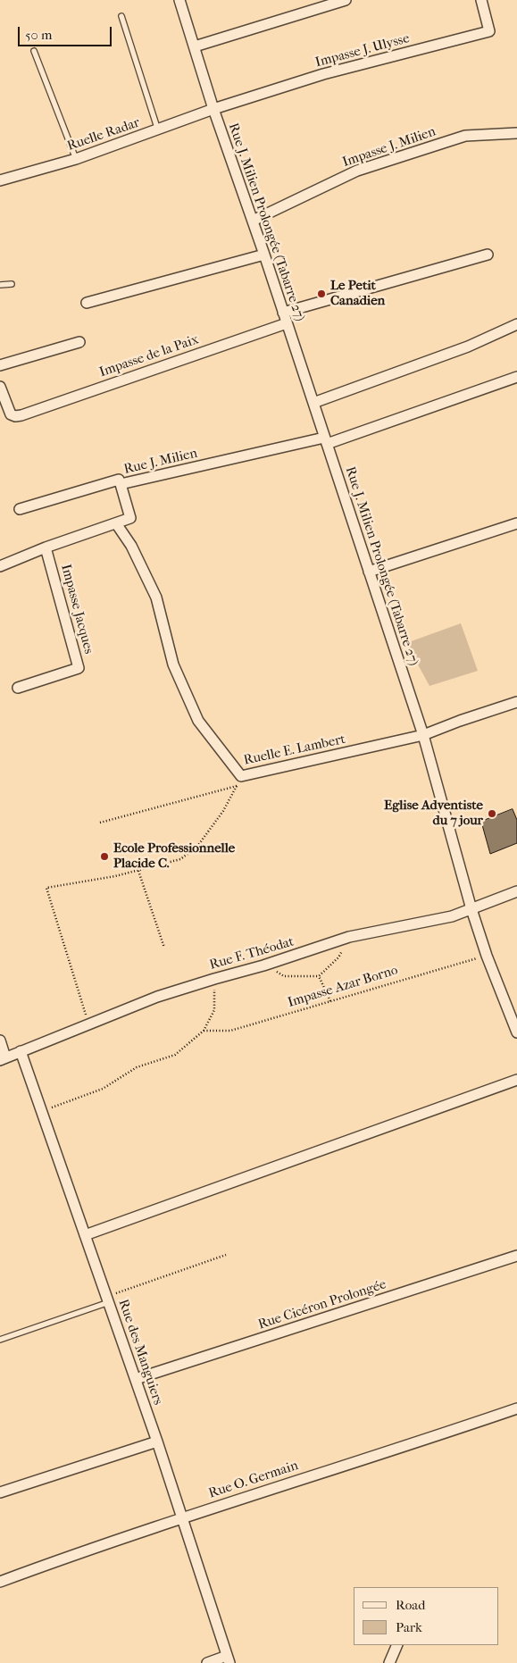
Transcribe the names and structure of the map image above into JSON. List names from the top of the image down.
{
  "streets": {
    "street": [
      "Impasse J. Ulysse",
      "Ruelle Radar",
      "Impasse J. Milien",
      "Rue J. Milien Prolongée (Tabarre 27)",
      "Impasse de la Paix",
      "Rue J. Milien",
      "Impasse Jacques",
      "Ruelle E. Lambert",
      "Rue F. Théodat",
      "Rue Cicéron Prolongée",
      "Rue des Manguiers",
      "Rue O. Germain"
    ],
    "path": ["Impasse Azar Borno"]
  },
  "crossings": [
    ["Impasse J. Ulysse", "Ruelle Radar"],
    ["Impasse J. Ulysse", "Rue J. Milien Prolongée (Tabarre 27)"],
    ["Ruelle Radar", "Rue J. Milien Prolongée (Tabarre 27)"],
    ["Impasse J. Milien", "Rue J. Milien Prolongée (Tabarre 27)"],
    ["Rue J. Milien Prolongée (Tabarre 27)", "Impasse de la Paix"],
    ["Rue J. Milien Prolongée (Tabarre 27)", "Rue J. Milien"],
    ["Rue J. Milien Prolongée (Tabarre 27)", "Ruelle E. Lambert"],
    ["Rue J. Milien Prolongée (Tabarre 27)", "Rue F. Théodat"],
    ["Rue J. Milien Prolongée (Tabarre 27)", "Impasse Azar Borno"],
    ["Rue J. Milien", "Impasse Jacques"],
    ["Rue J. Milien", "Ruelle E. Lambert"],
    ["Rue F. Théodat", "Rue des Manguiers"],
    ["Rue Cicéron Prolongée", "Rue des Manguiers"],
    ["Rue des Manguiers", "Rue O. Germain"]
  ],
  "places": ["Le Petit Canadien", "Eglise Adventiste du 7 jour", "Ecole Professionnelle Placide C."],
  "legend": ["Road", "Park"],
  "scale_bar": "50 m"
}
